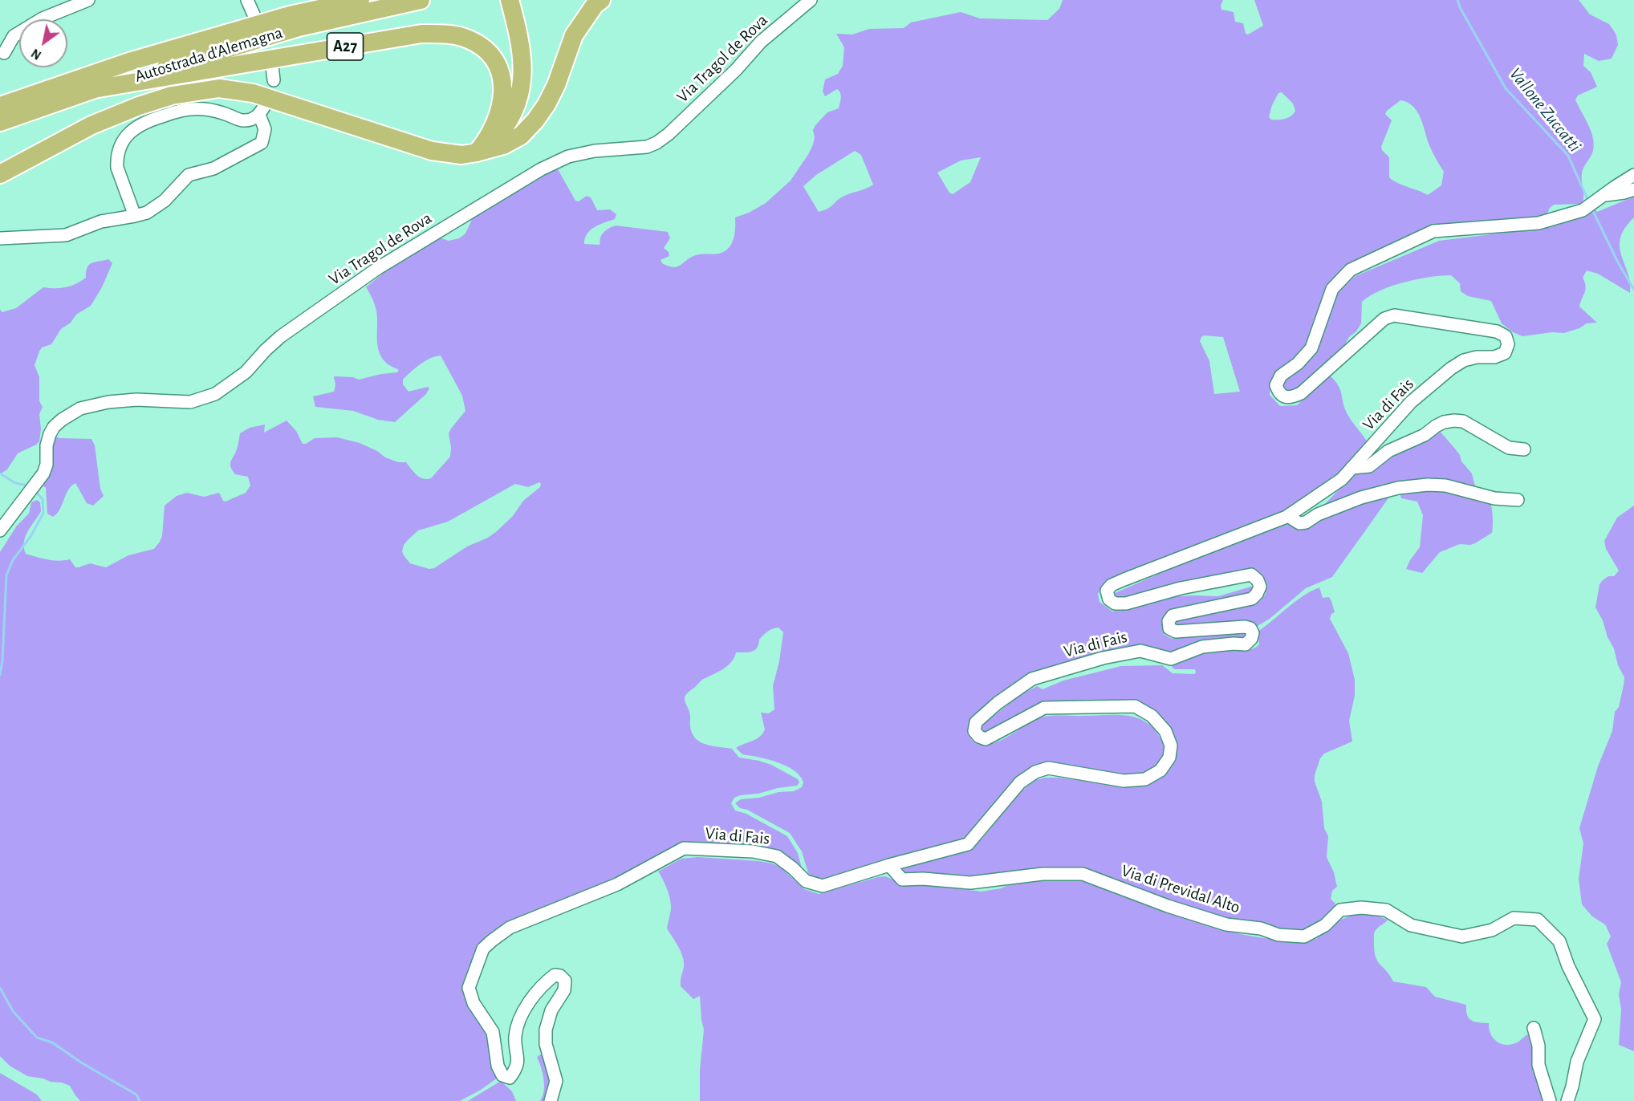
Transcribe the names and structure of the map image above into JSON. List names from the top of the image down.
{
  "streets": {
    "highway": ["A27", "Autostrada d'Alemagna"],
    "street": ["Via Tragol de Rova", "Via di Fais", "Via di Previdal Alto"]
  },
  "crossings": [
    ["A27", "Autostrada d'Alemagna"],
    ["Via di Fais", "Via di Previdal Alto"]
  ],
  "water": ["Vallone Zuccatti"],
  "north": "bottom left"
}
